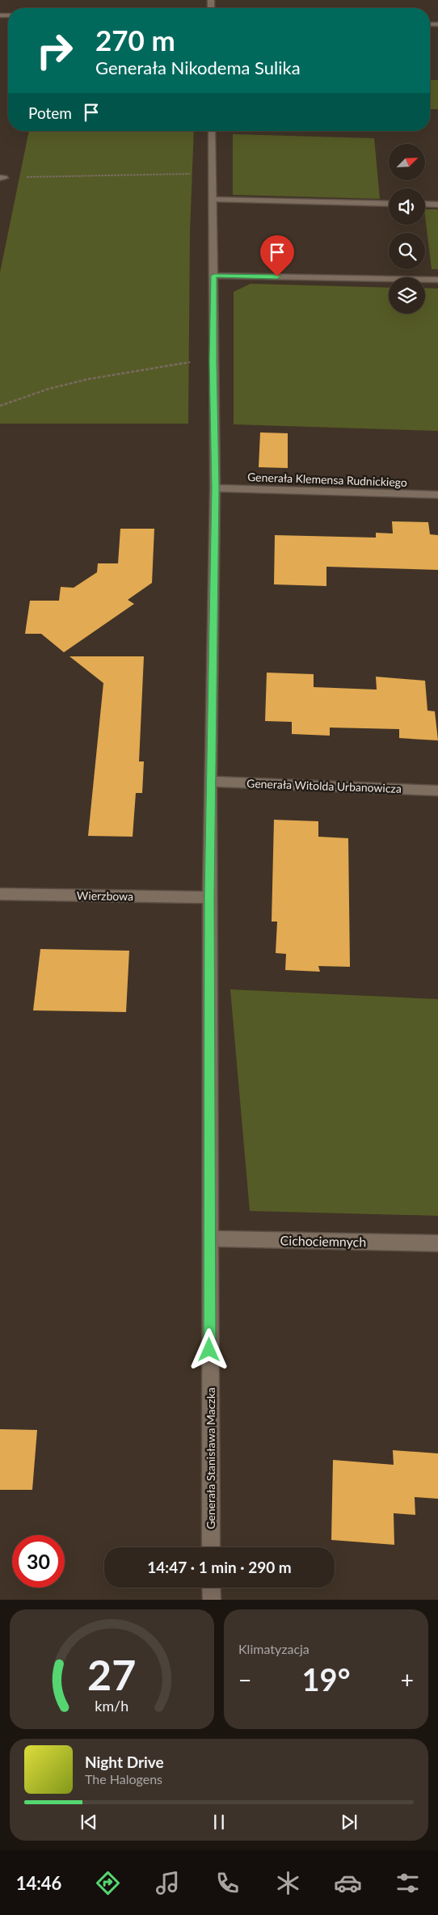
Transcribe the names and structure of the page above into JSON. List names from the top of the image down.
{
  "streets": {
    "street": [
      "Generała Klemensa Rudnickiego",
      "Generała Witolda Urbanowicza",
      "Wierzbowa",
      "Cichociemnych",
      "Generała Stanisława Maczka"
    ]
  },
  "crossings": [
    ["Generała Klemensa Rudnickiego", "Generała Stanisława Maczka"],
    ["Generała Witolda Urbanowicza", "Generała Stanisława Maczka"],
    ["Wierzbowa", "Generała Stanisława Maczka"],
    ["Cichociemnych", "Generała Stanisława Maczka"]
  ],
  "north": "top right",
  "page": {
    "turn": ["270 m", "Generała Nikodema Sulika"],
    "then": "Potem",
    "limit": "30",
    "trip": "14:47 · 1 min · 290 m",
    "tile": "Klimatyzacja",
    "heat": ["−", "19°", "+"],
    "song": ["Night Drive", "The Halogens"],
    "tabs": "14:46",
    "gauge": ["27", "km/h"]
  }
}
